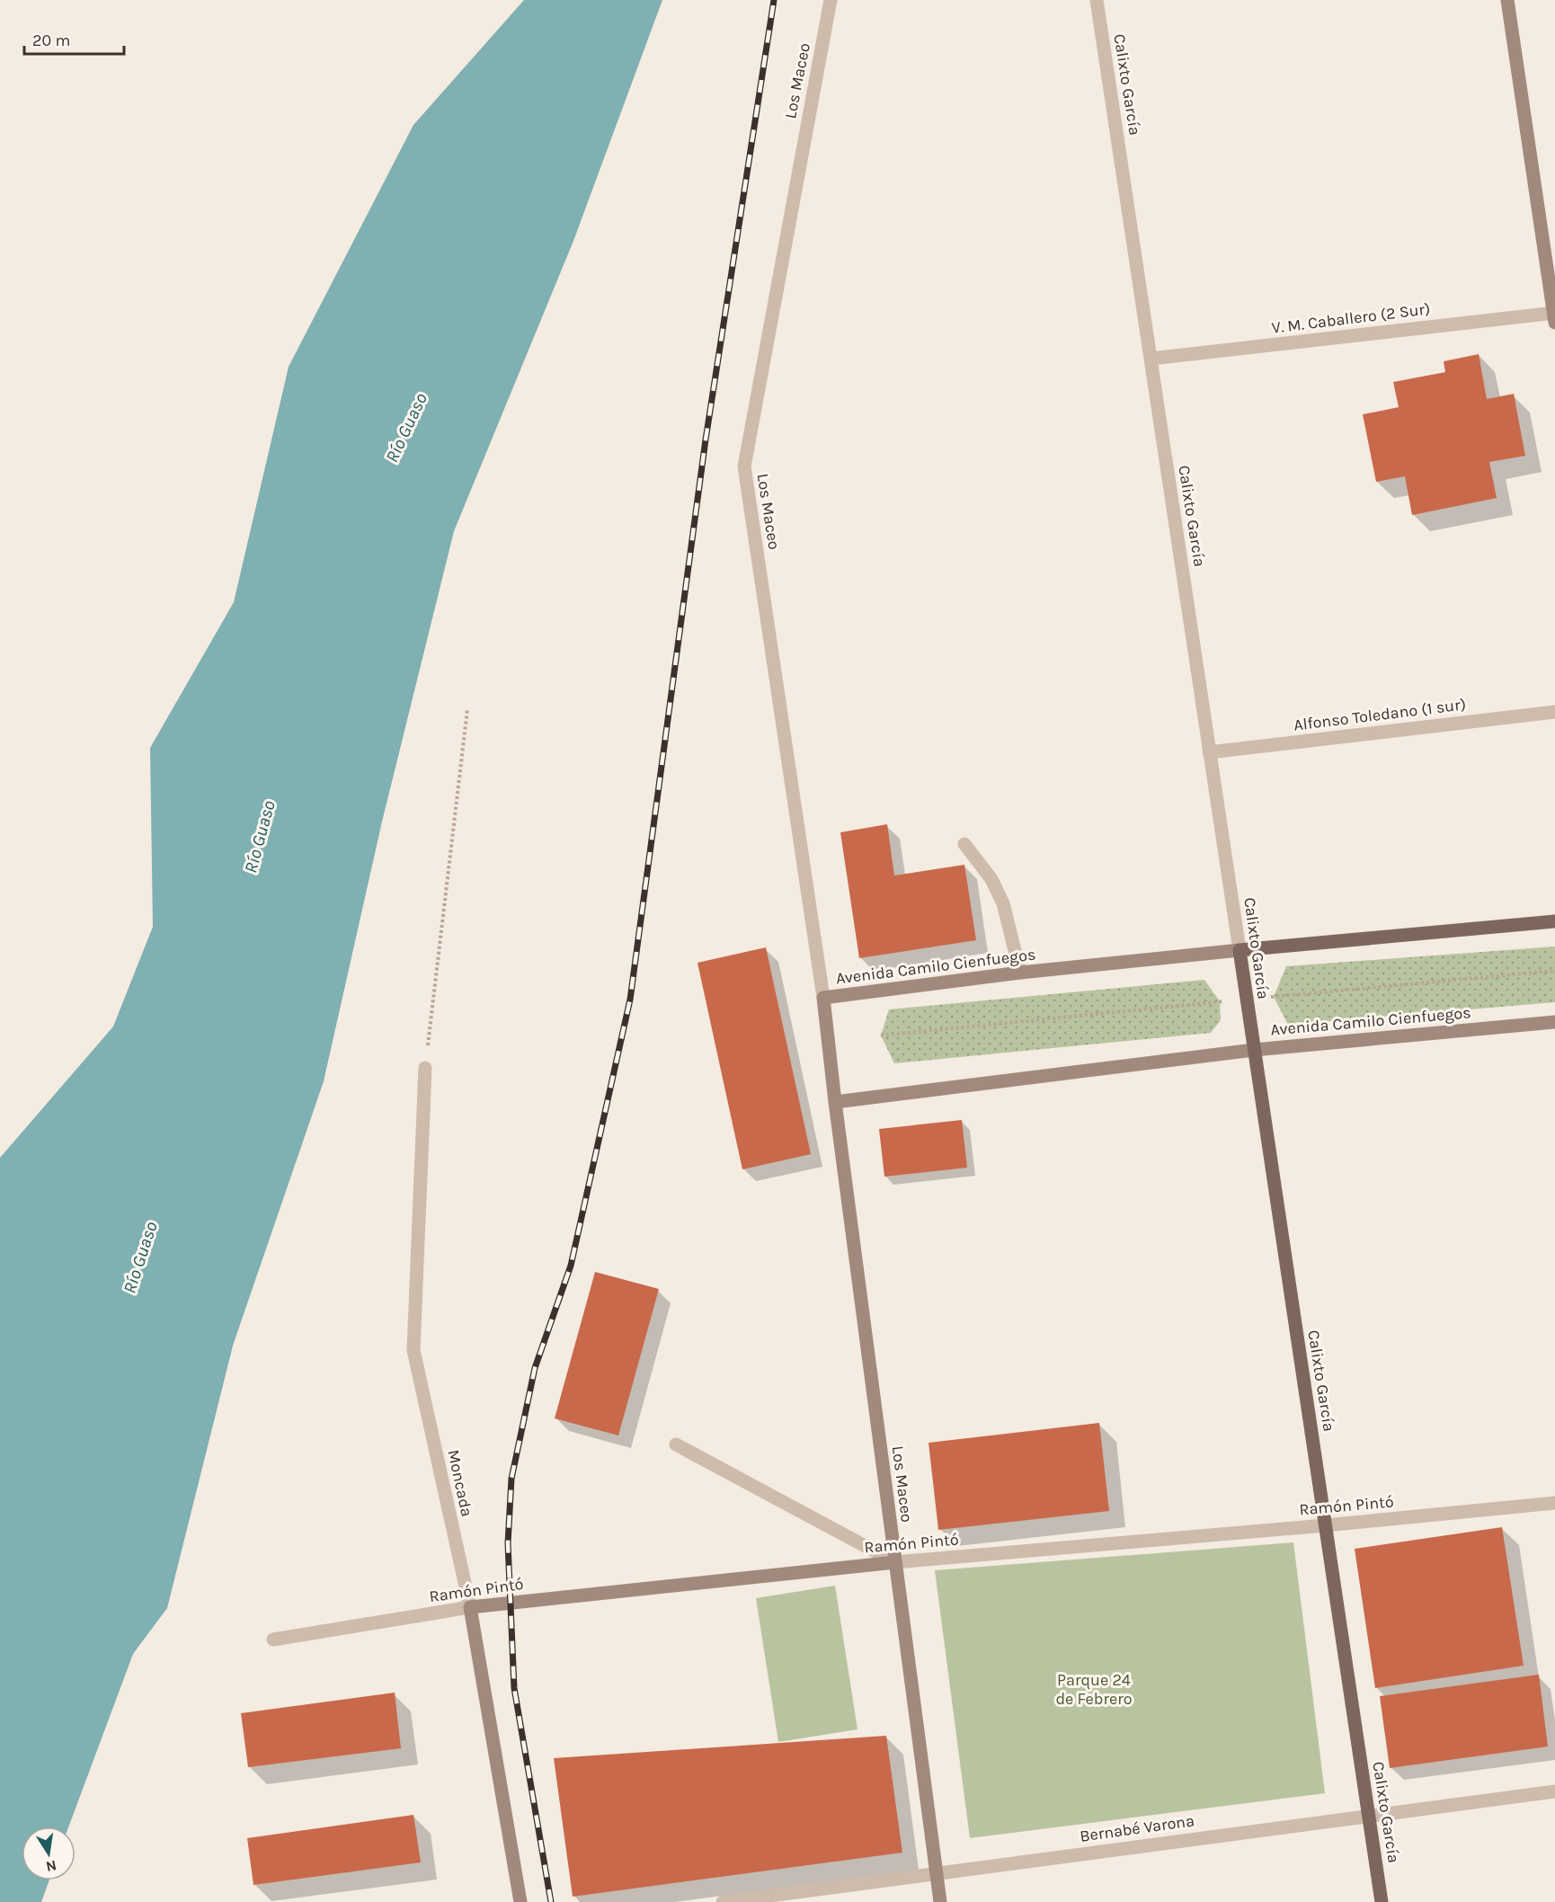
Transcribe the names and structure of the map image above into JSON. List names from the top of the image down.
{
  "streets": {
    "main road": [
      "Los Maceo",
      "Calixto García",
      "Avenida Camilo Cienfuegos",
      "Moncada",
      "Ramón Pintó"
    ],
    "street": ["V. M. Caballero (2 Sur)", "Alfonso Toledano (1 sur)", "Bernabé Varona"]
  },
  "crossings": [
    ["Los Maceo", "Avenida Camilo Cienfuegos"],
    ["Los Maceo", "Ramón Pintó"],
    ["Los Maceo", "Bernabé Varona"],
    ["Calixto García", "V. M. Caballero (2 Sur)"],
    ["Calixto García", "Alfonso Toledano (1 sur)"],
    ["Calixto García", "Avenida Camilo Cienfuegos"],
    ["Calixto García", "Ramón Pintó"],
    ["Calixto García", "Bernabé Varona"],
    ["Moncada", "Ramón Pintó"]
  ],
  "water": ["Río Guaso"],
  "parks": ["Parque 24 de Febrero"],
  "scale_bar": "20 m",
  "north": "bottom"
}
